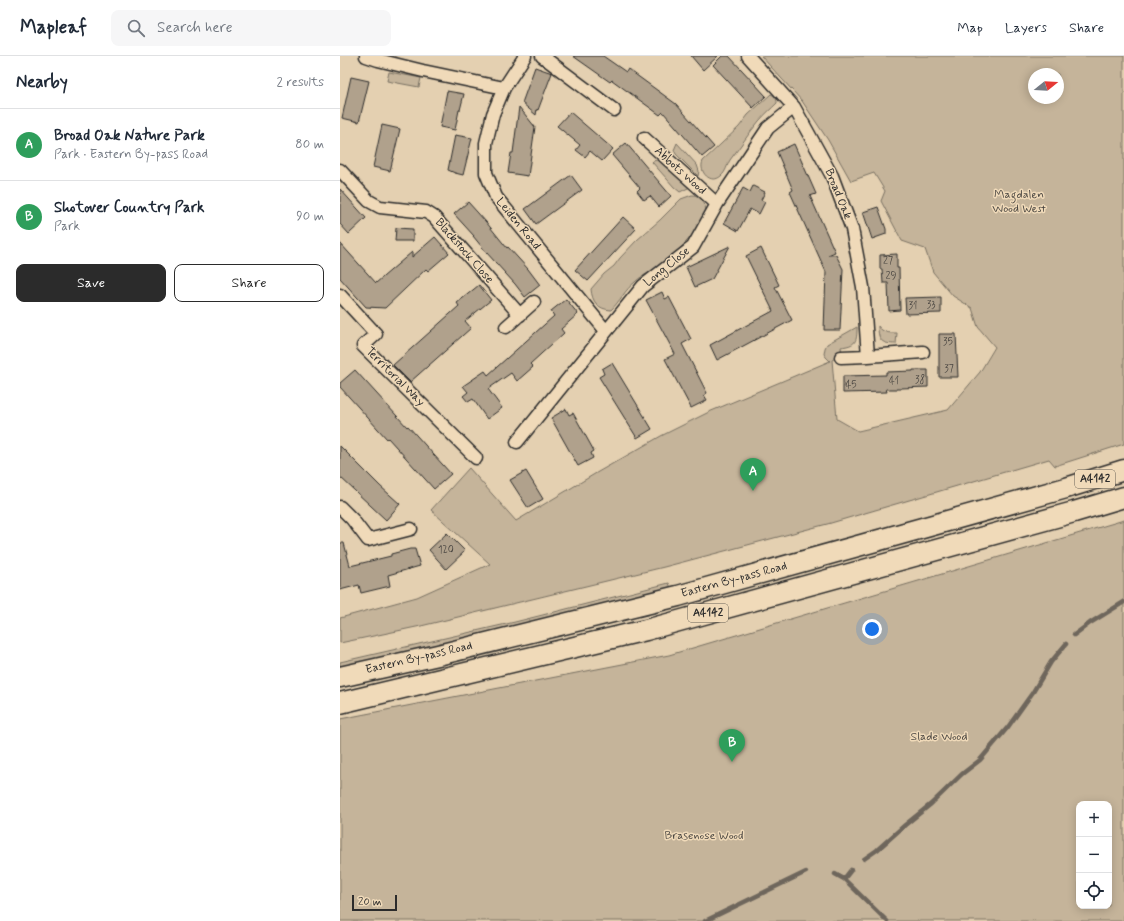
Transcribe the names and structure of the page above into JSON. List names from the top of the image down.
{
  "streets": {
    "highway": ["A4142", "Eastern By-pass Road"],
    "street": [
      "Abbots Wood",
      "Broad Oak",
      "Leiden Road",
      "Blackstock Close",
      "Long Close",
      "Territorial Way"
    ]
  },
  "crossings": [
    ["Abbots Wood", "Long Close"],
    ["Broad Oak", "Long Close"],
    ["Leiden Road", "Long Close"]
  ],
  "parks": ["Magdalen Wood West", "Slade Wood", "Brasenose Wood"],
  "house_numbers": [
    "27",
    "29",
    "33",
    "31",
    "35",
    "37",
    "38",
    "41",
    "45",
    "120"
  ],
  "scale_bar": "20 m",
  "north": "right",
  "page": {
    "header": "Mapleaf",
    "search": "Search here",
    "nav": ["Map", "Layers", "Share"],
    "heading": ["Nearby", "2 results"],
    "list": [
      {
        "mark": "A",
        "name": "Broad Oak Nature Park",
        "note": "Park · Eastern By-pass Road",
        "value": "80 m"
      },
      {
        "mark": "B",
        "name": "Shotover Country Park",
        "note": "Park",
        "value": "90 m"
      }
    ],
    "buttons": ["Save", "Share"],
    "pins": ["A", "B"],
    "map_buttons": ["+", "−"],
    "scale": "20 m"
  }
}
